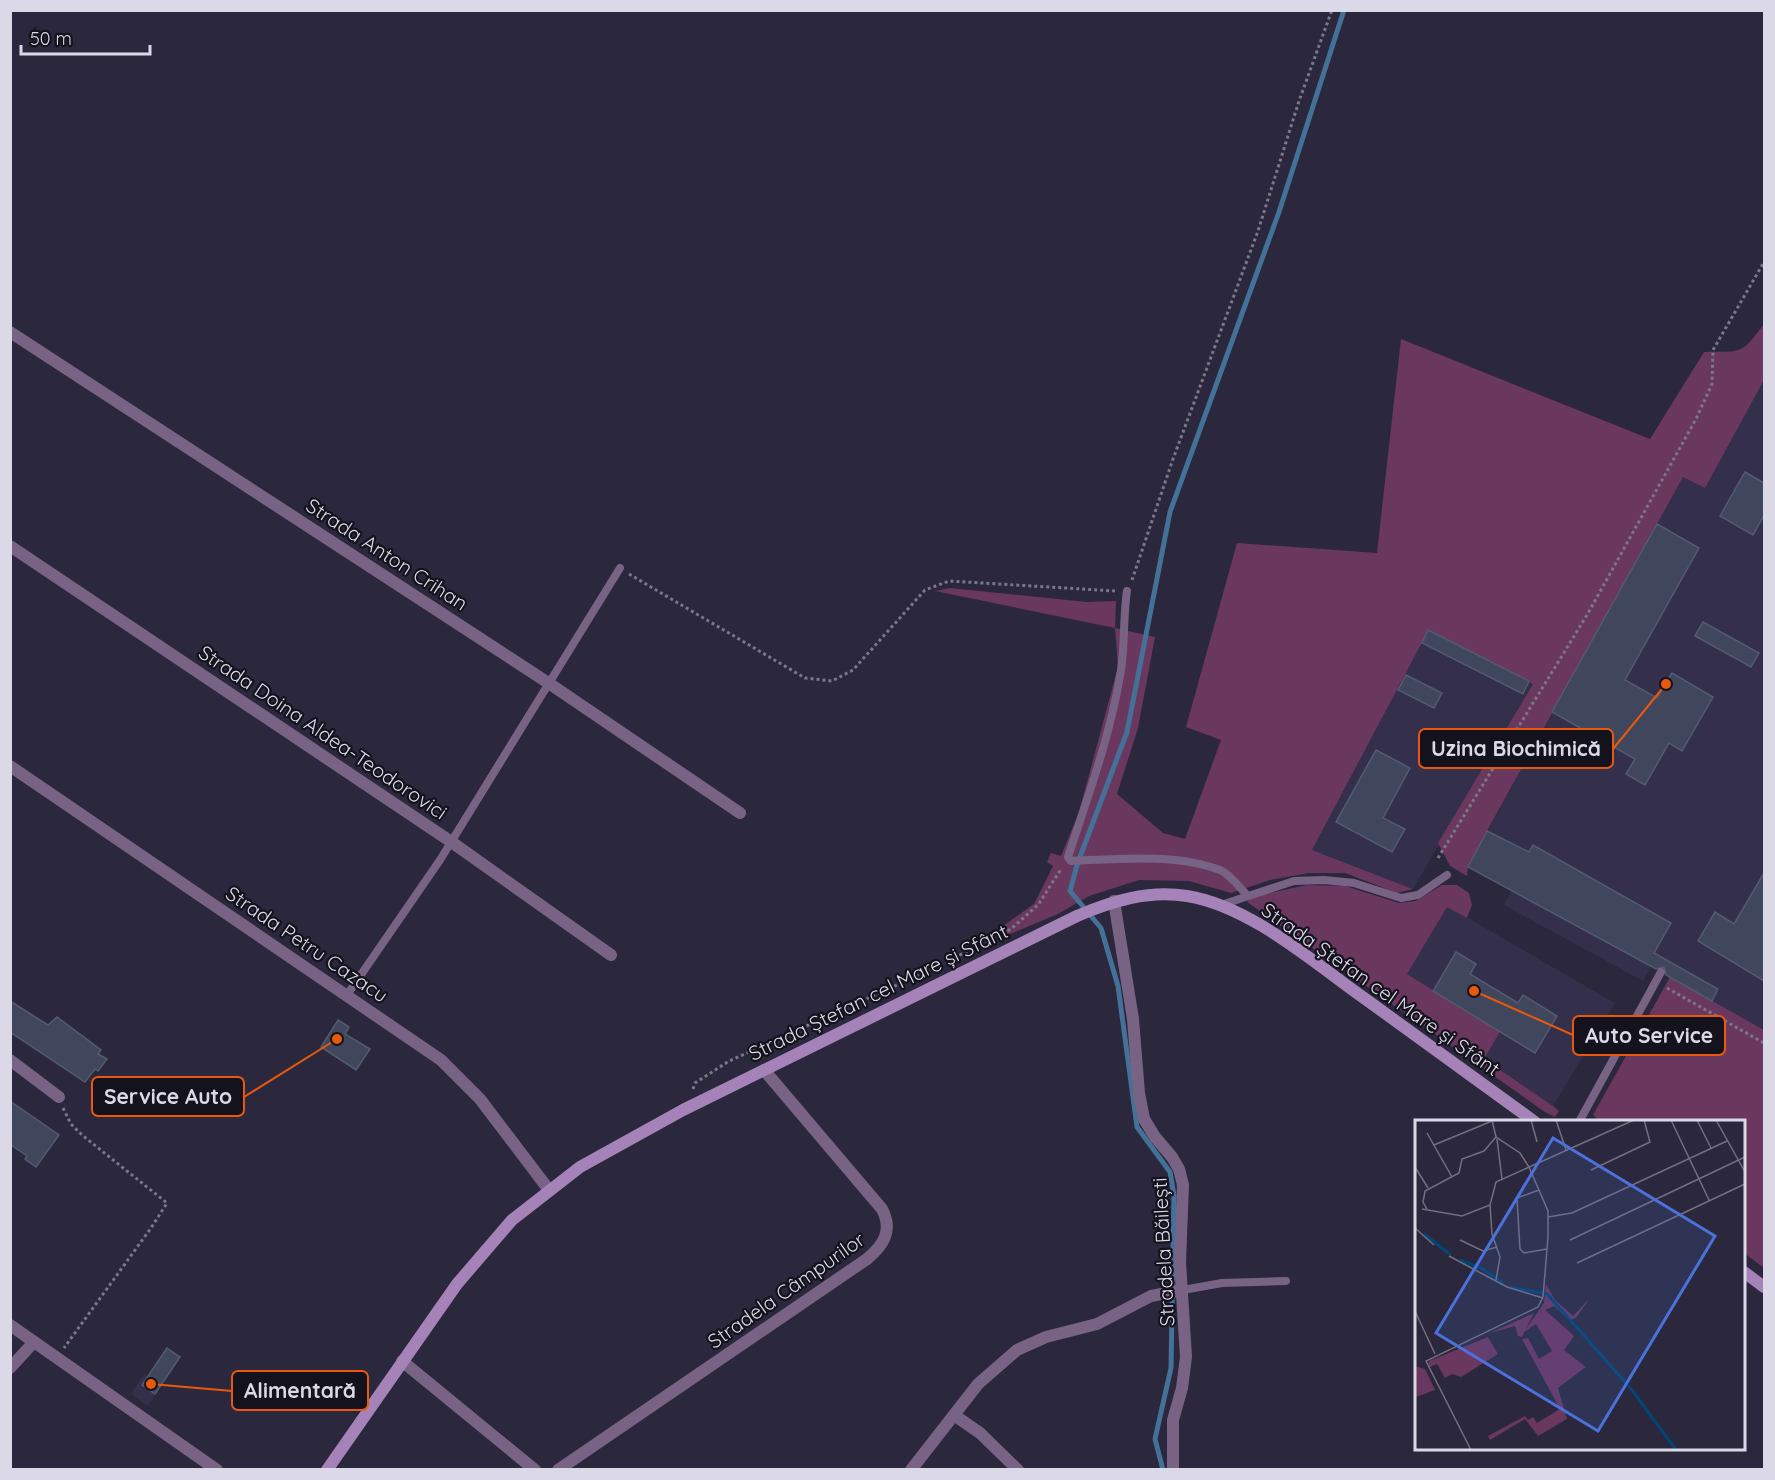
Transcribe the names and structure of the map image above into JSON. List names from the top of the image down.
{
  "streets": {
    "main road": ["Strada Ștefan cel Mare și Sfânt"],
    "street": [
      "Strada Anton Crihan",
      "Strada Doina Aldea-Teodorovici",
      "Strada Petru Cazacu",
      "Stradela Băilești",
      "Stradela Câmpurilor"
    ]
  },
  "crossings": [
    ["Strada Petru Cazacu", "Strada Ștefan cel Mare și Sfânt"],
    ["Strada Ștefan cel Mare și Sfânt", "Stradela Băilești"],
    ["Strada Ștefan cel Mare și Sfânt", "Stradela Câmpurilor"]
  ],
  "places": [
    "Uzina Biochimică",
    "Auto Service",
    "Service Auto",
    "Alimentară"
  ],
  "scale_bar": "50 m"
}
